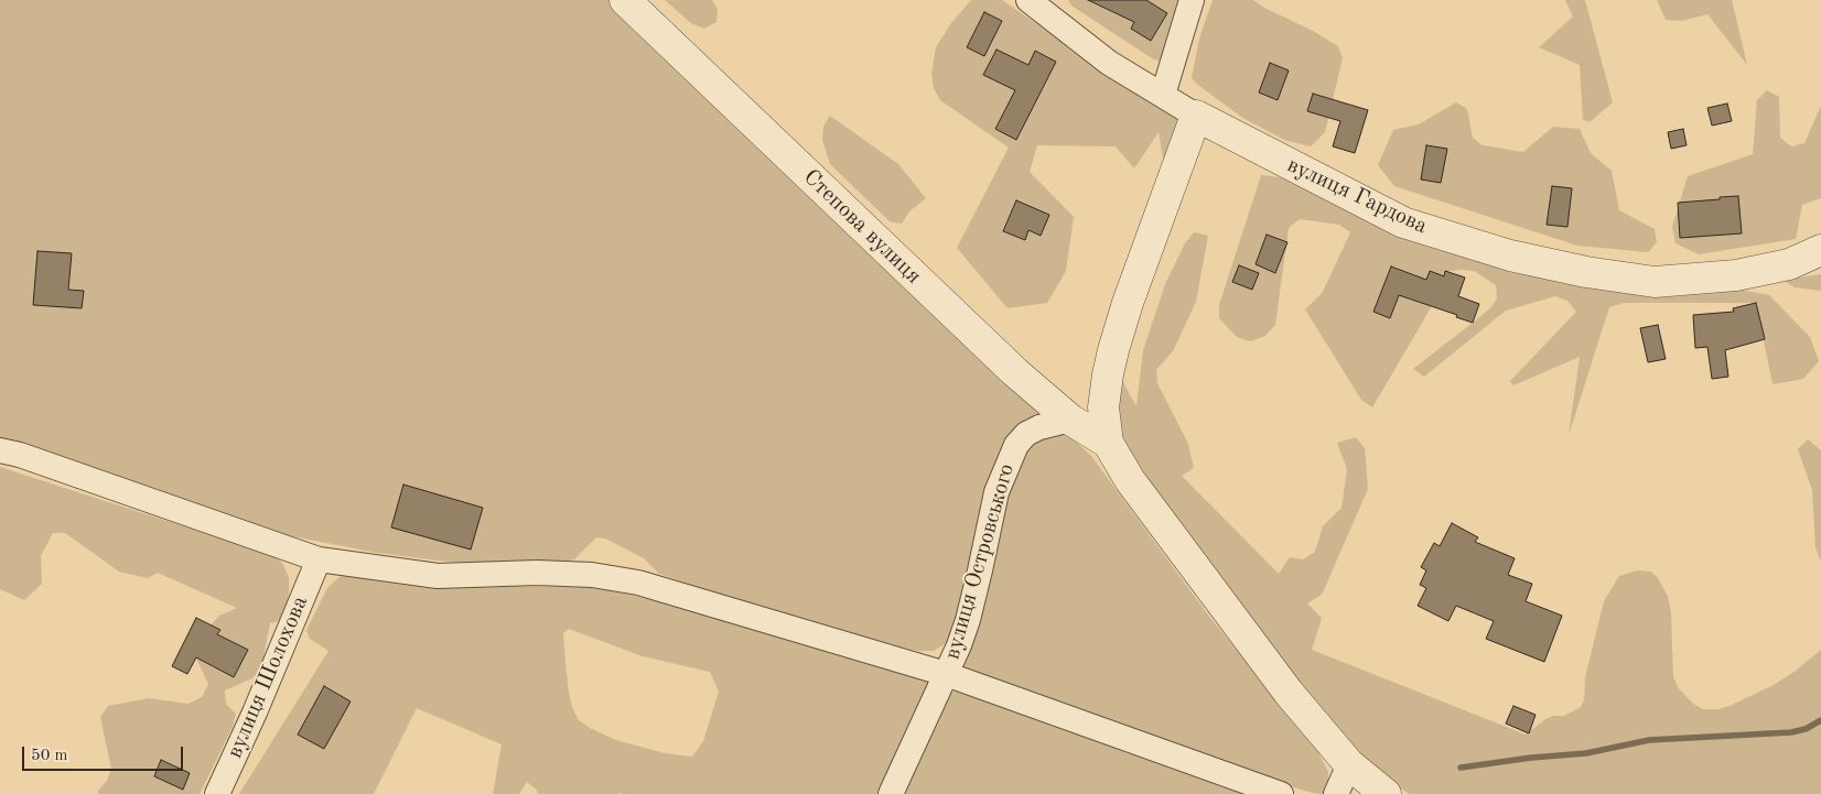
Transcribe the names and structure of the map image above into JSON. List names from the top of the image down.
{
  "streets": {
    "street": [
      "вулиця Гардова",
      "Степова вулиця",
      "вулиця Островського",
      "вулиця Шолохова"
    ]
  },
  "crossings": [
    ["Степова вулиця", "вулиця Островського"]
  ],
  "scale_bar": "50 m"
}
